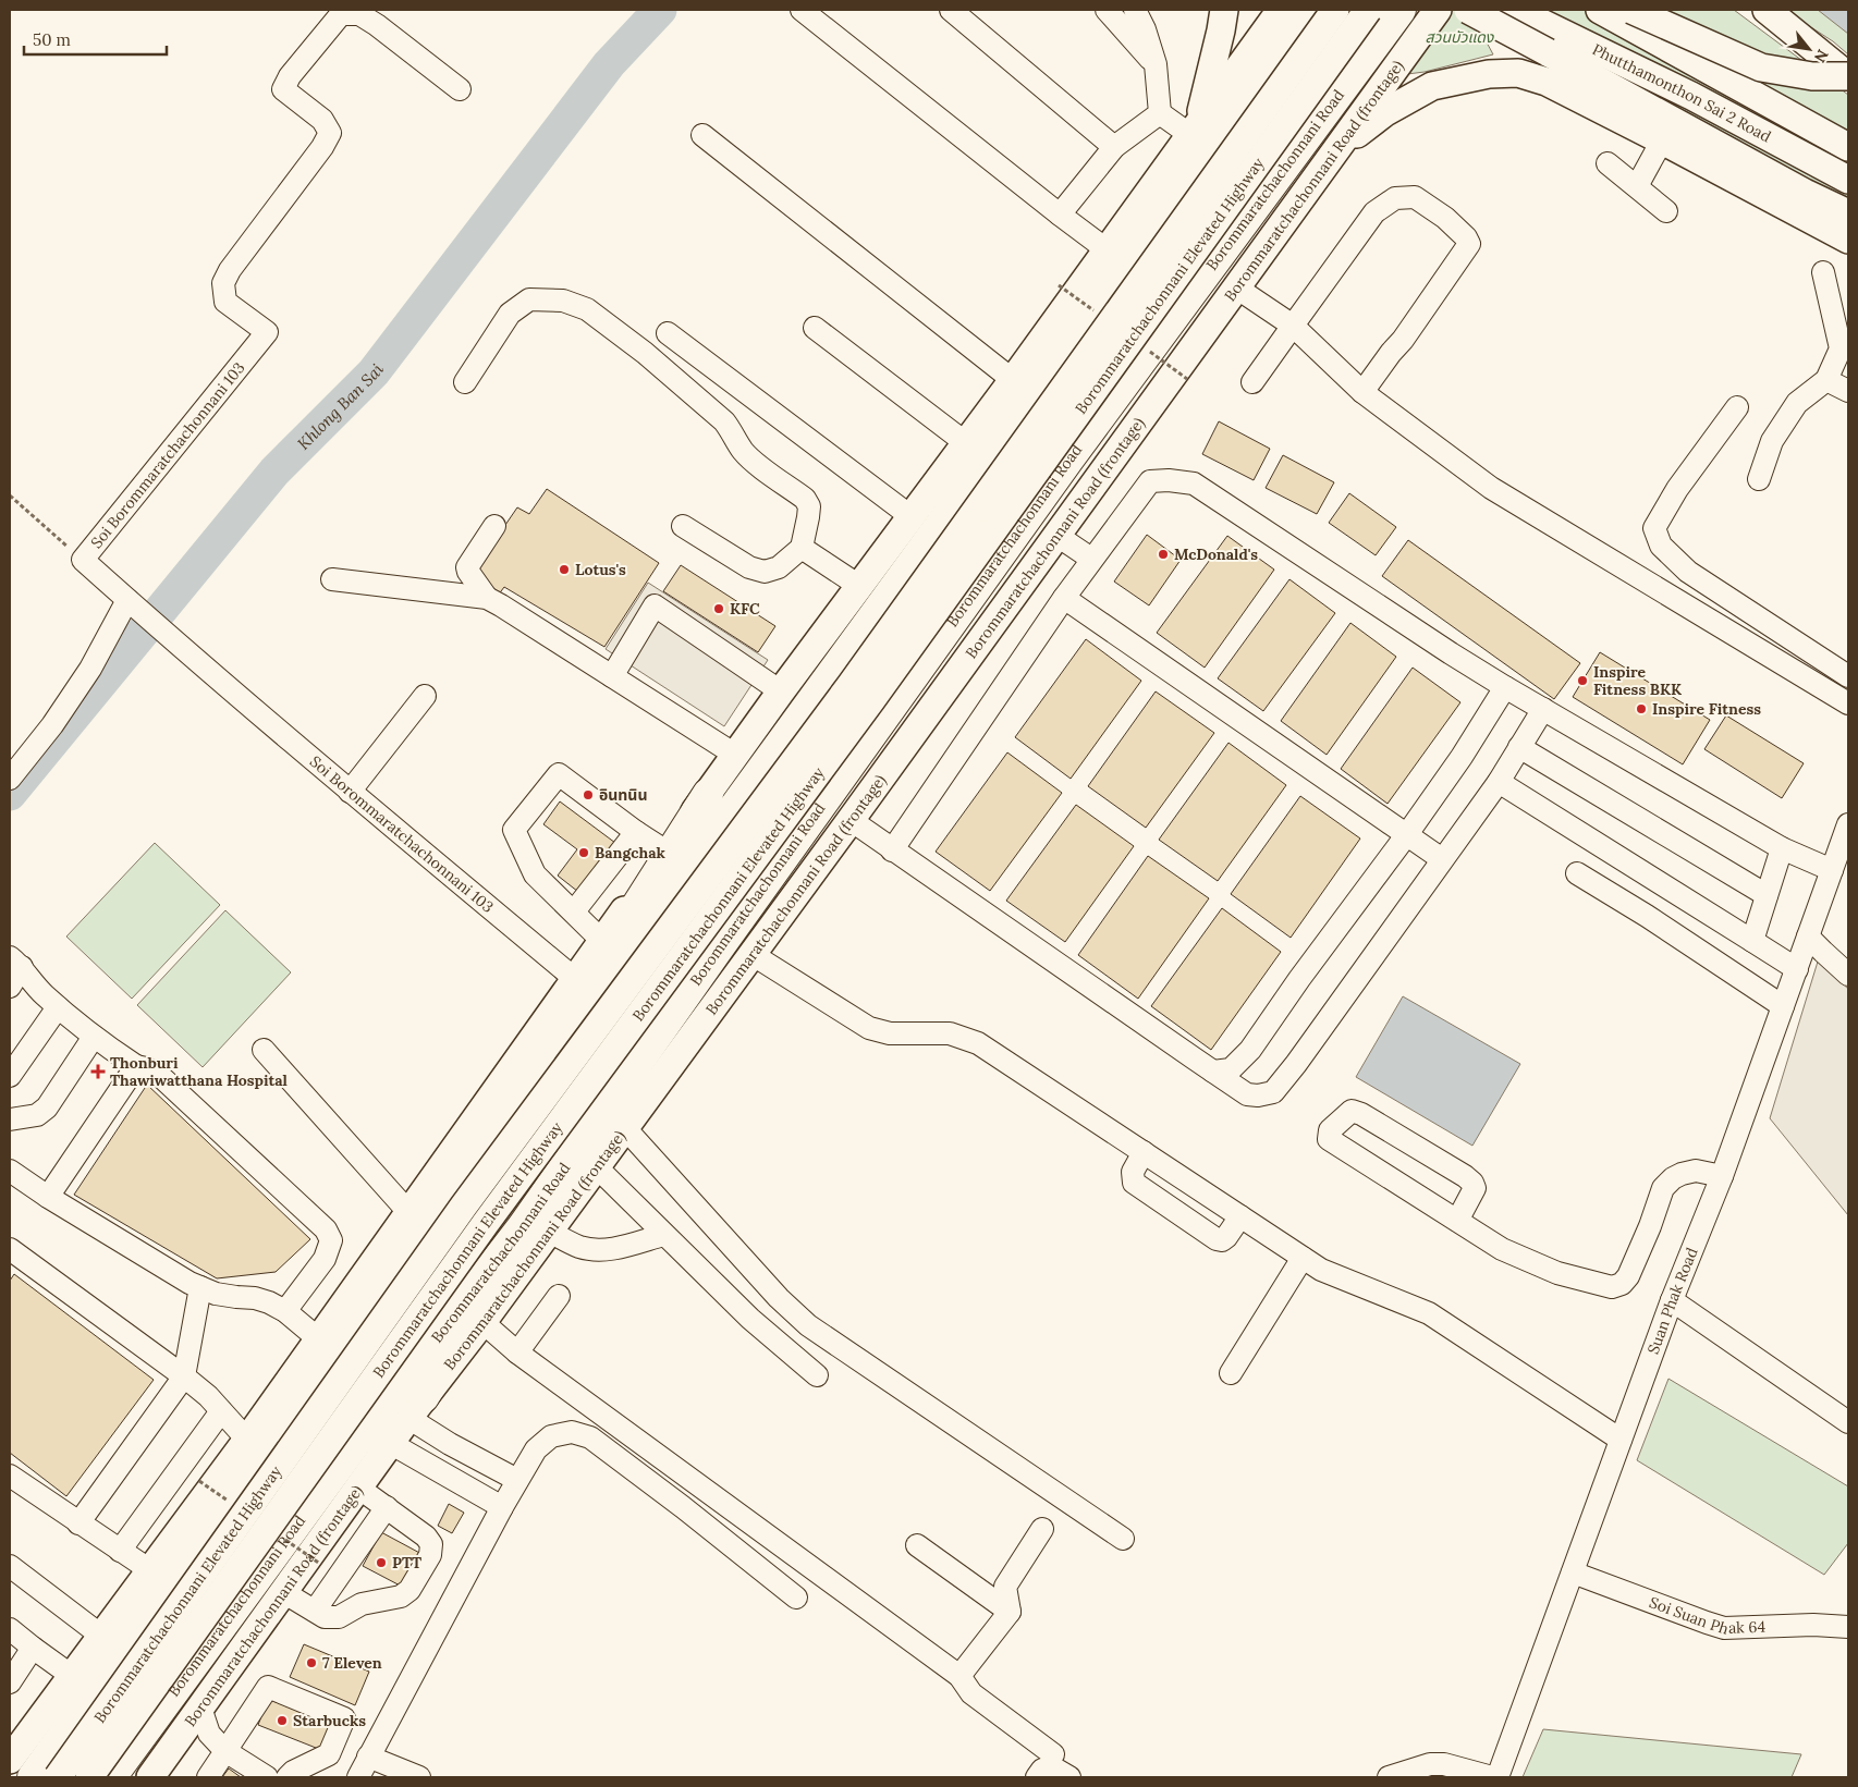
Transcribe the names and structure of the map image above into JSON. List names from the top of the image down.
{
  "streets": {
    "highway": ["Borommaratchachonnani Road"],
    "main road": ["Phutthamonthon Sai 2 Road", "Borommaratchachonnani Road (frontage)", "Borommaratchachonnani Elevated Highway"],
    "street": ["Soi Borommaratchachonnani 103", "Suan Phak Road", "Soi Suan Phak 64"]
  },
  "crossings": [
    ["Borommaratchachonnani Road", "Borommaratchachonnani Road (frontage)"],
    ["Suan Phak Road", "Soi Suan Phak 64"]
  ],
  "water": ["Khlong Ban Sai"],
  "parks": ["สวนบัวแดง"],
  "places": {
    "other": [
      "McDonald's",
      "Lotus's",
      "KFC",
      "Inspire Fitness BKK",
      "Inspire Fitness",
      "อินทนิน",
      "Bangchak",
      "PTT",
      "7 Eleven",
      "Starbucks"
    ],
    "health": ["Thonburi Thawiwatthana Hospital"]
  },
  "scale_bar": "50 m",
  "north": "bottom right"
}
